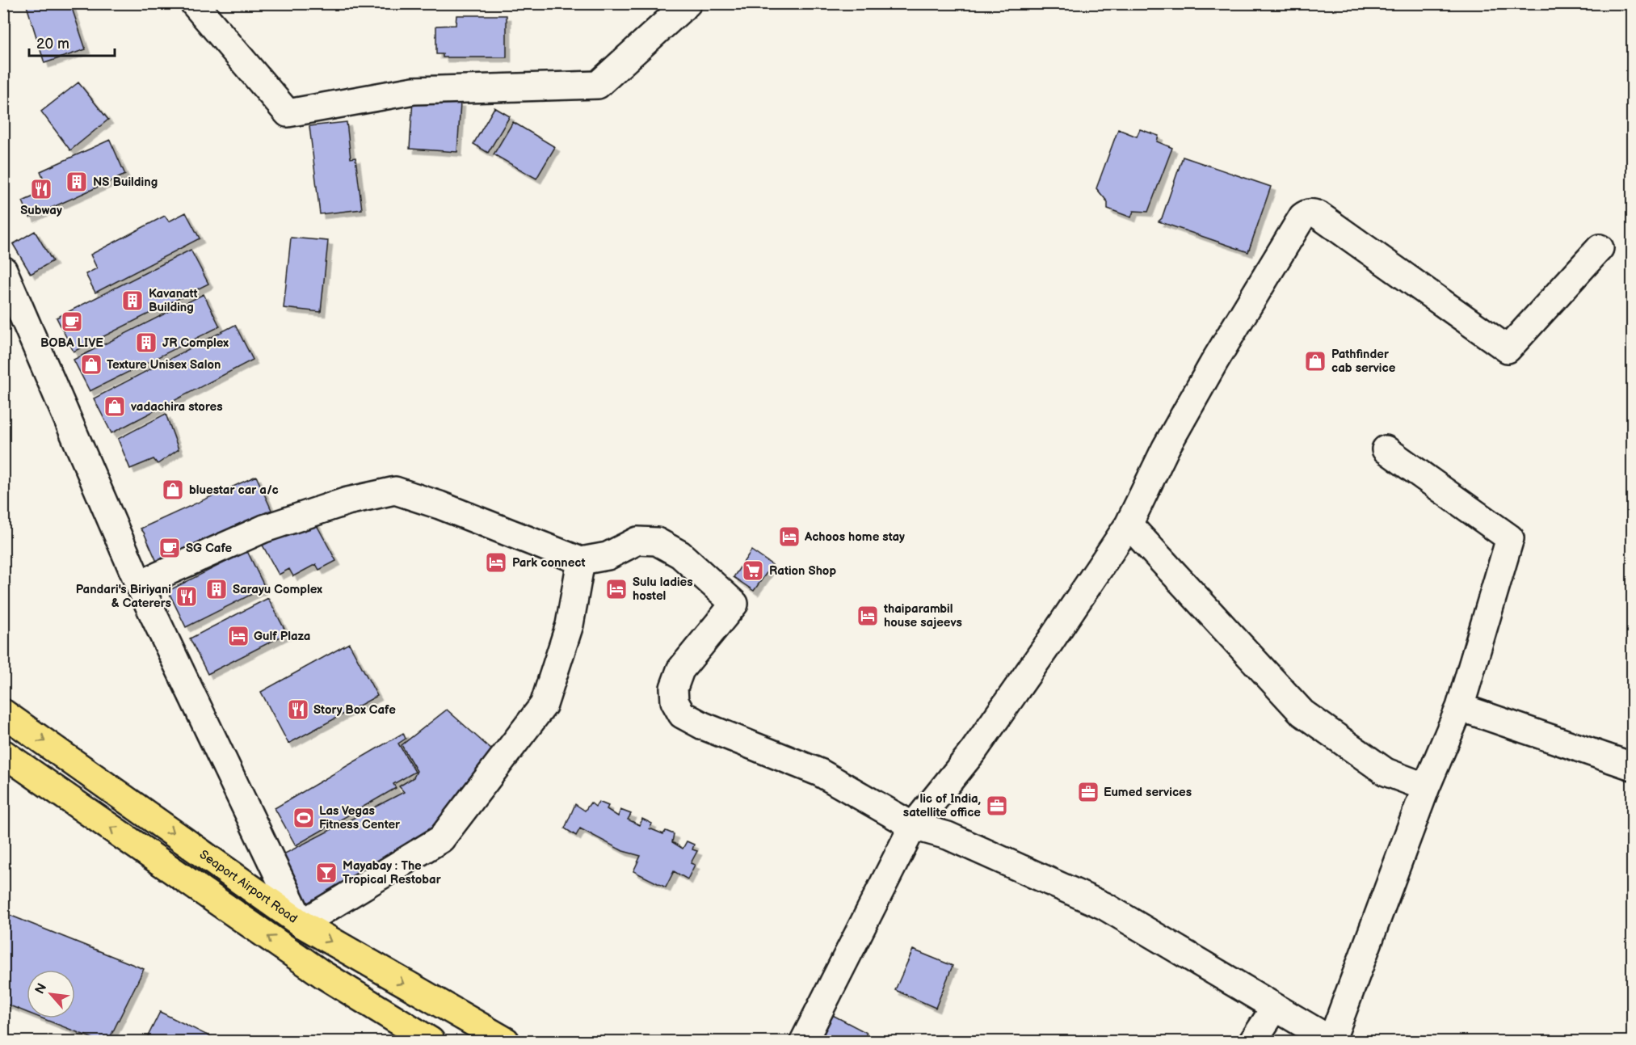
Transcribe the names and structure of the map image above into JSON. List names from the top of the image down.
{
  "streets": {
    "main road": ["Seaport Airport Road"]
  },
  "places": {
    "building": [
      "NS Building",
      "Kavanatt Building",
      "JR Complex",
      "Sarayu Complex"
    ],
    "restaurant": ["Subway", "Pandari's Biriyani & Caterers", "Story Box Cafe"],
    "cafe": ["BOBA LIVE", "SG Cafe"],
    "shop": [
      "Pathfinder cab service",
      "Texture Unisex Salon",
      "vadachira stores",
      "bluestar car a/c"
    ],
    "hotel": [
      "Achoos home stay",
      "Park connect",
      "Sulu ladies hostel",
      "thaiparambil house sajeevs",
      "Gulf Plaza"
    ],
    "supermarket": ["Ration Shop"],
    "office": ["Eumed services", "lic of India, satellite office"],
    "sports": ["Las Vegas Fitness Center"],
    "bar": ["Mayabay : The Tropical Restobar"]
  },
  "scale_bar": "20 m",
  "north": "top left"
}
